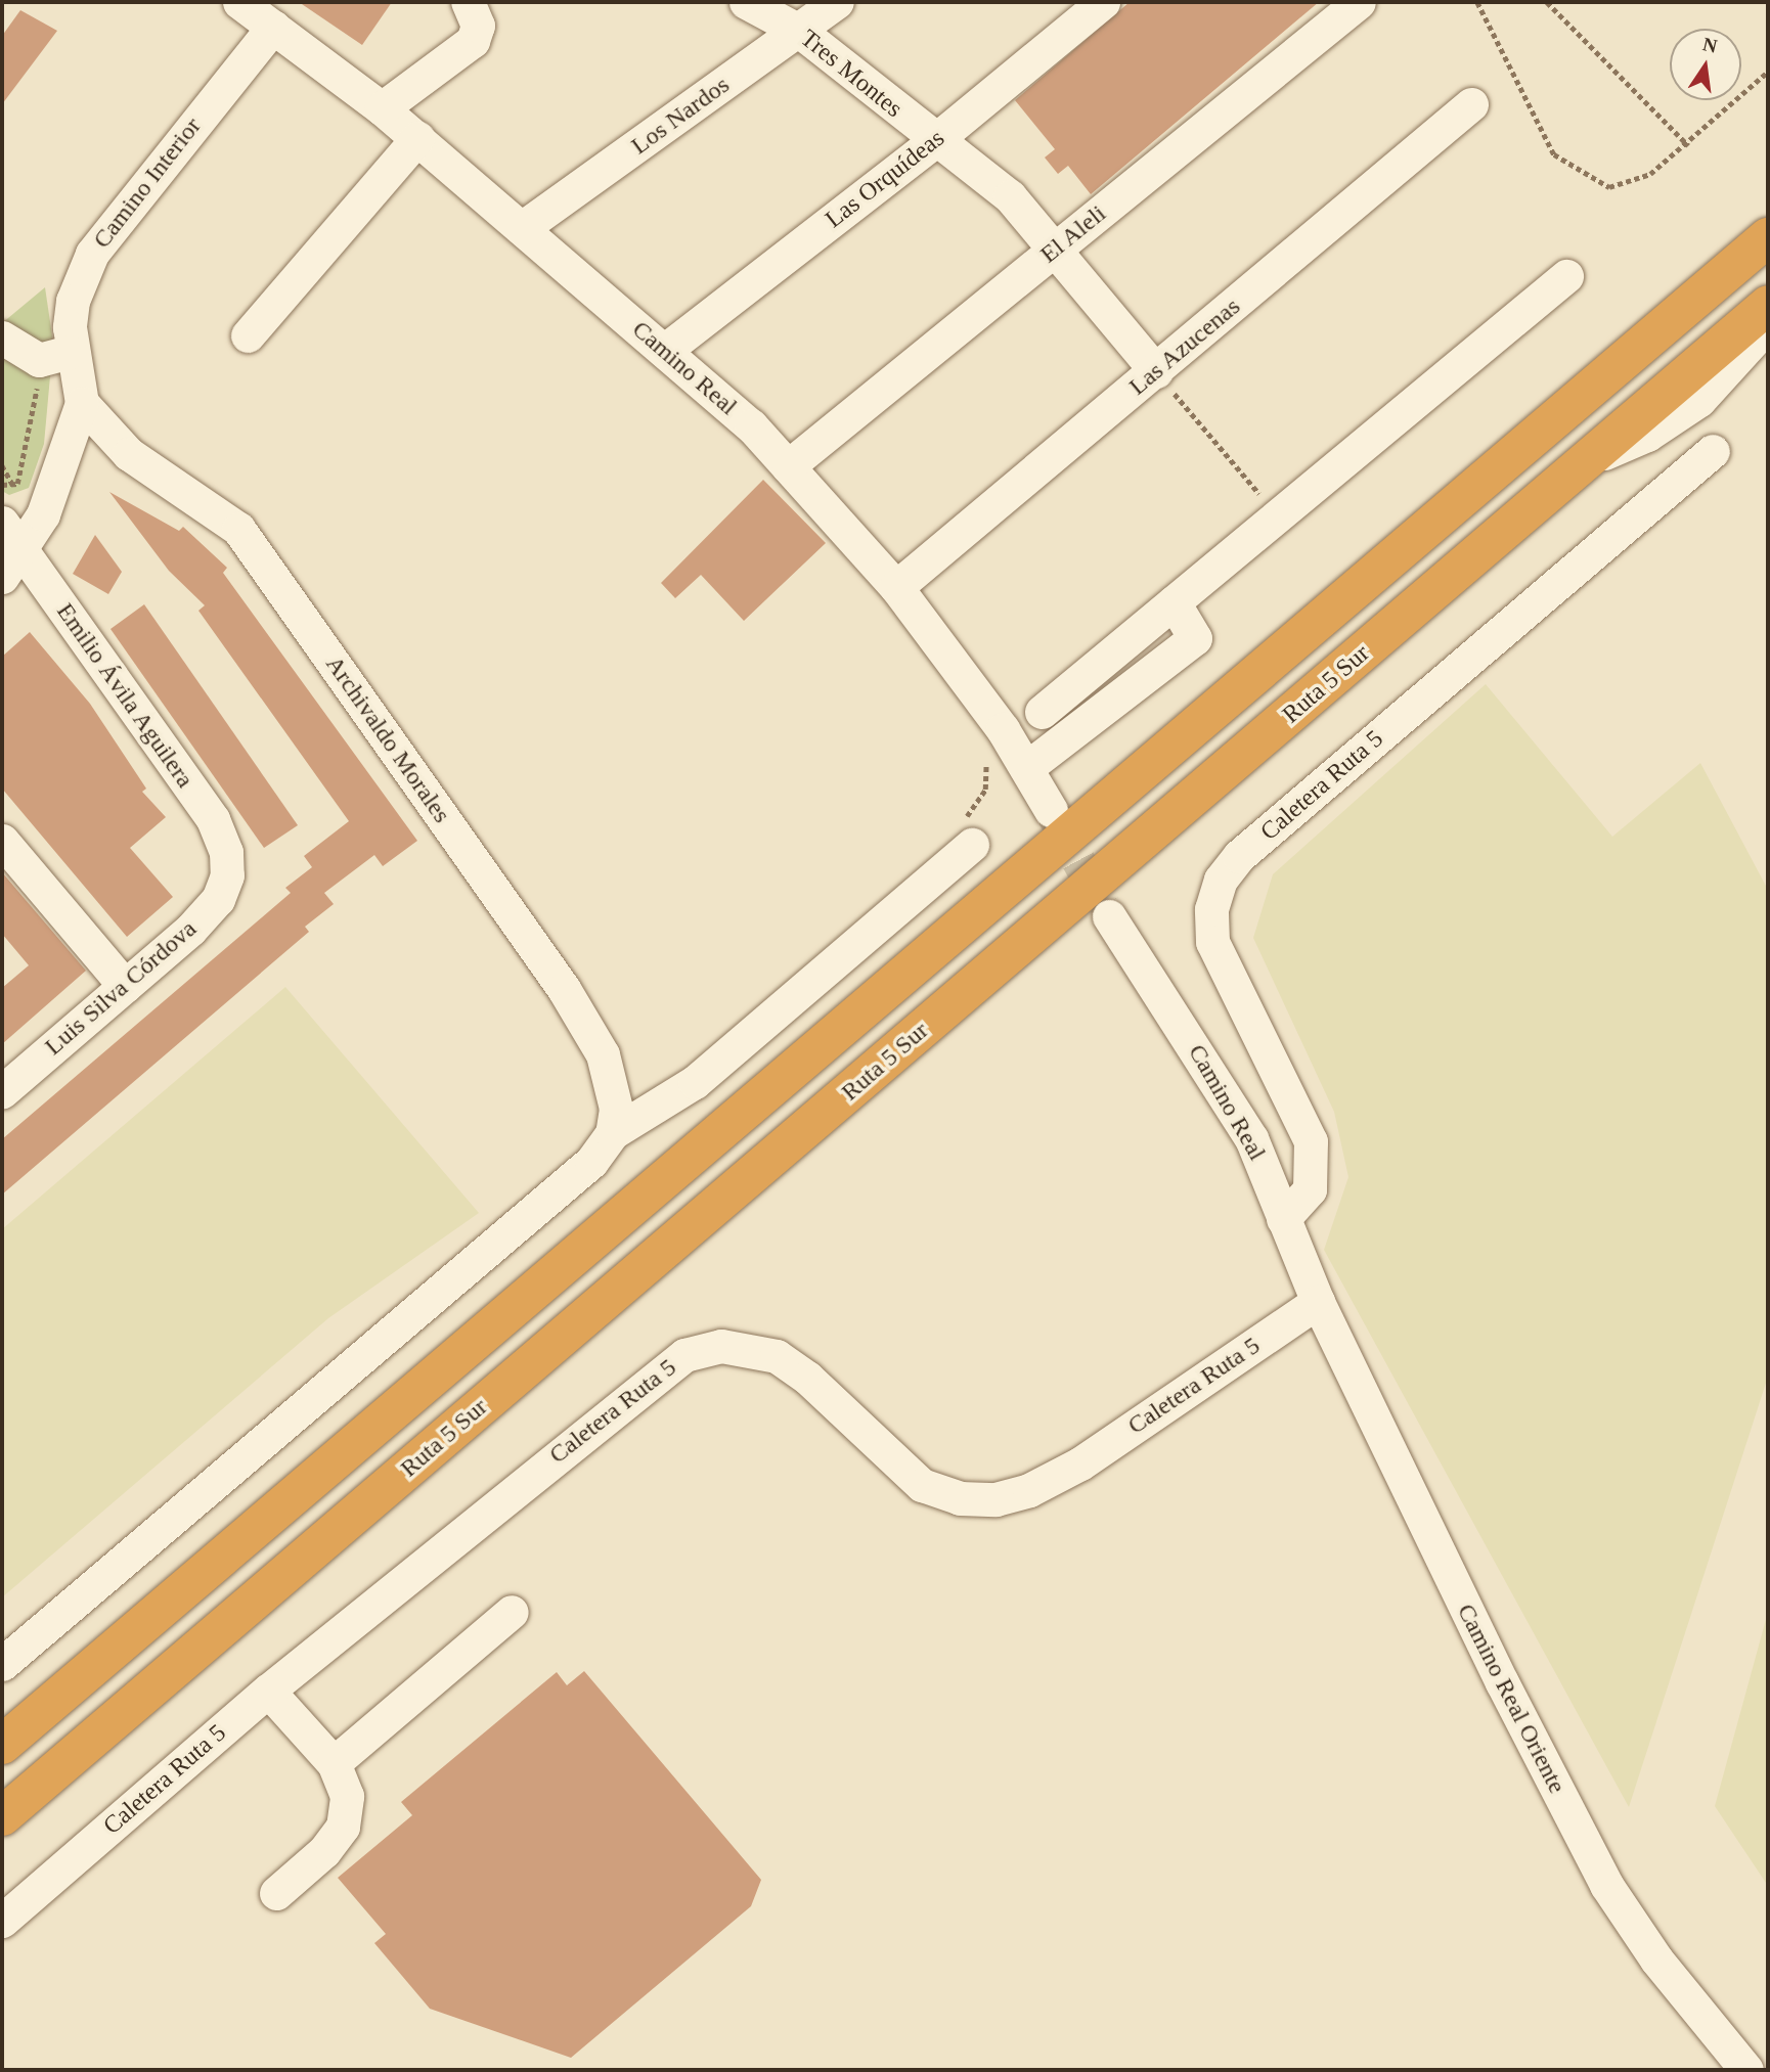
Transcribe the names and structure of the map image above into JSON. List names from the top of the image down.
{
  "streets": {
    "highway": ["Ruta 5 Sur"],
    "street": [
      "Tres Montes",
      "Los Nardos",
      "Las Orquídeas",
      "Camino Interior",
      "El Aleli",
      "Las Azucenas",
      "Camino Real",
      "Emilio Ávila Aguilera",
      "Archivaldo Morales",
      "Caletera Ruta 5",
      "Luis Silva Córdova",
      "Camino Real Oriente"
    ]
  },
  "crossings": [
    ["Tres Montes", "Los Nardos"],
    ["Tres Montes", "Las Orquídeas"],
    ["Tres Montes", "El Aleli"],
    ["Tres Montes", "Las Azucenas"],
    ["Los Nardos", "Camino Real"],
    ["Las Orquídeas", "Camino Real"],
    ["Camino Interior", "Camino Real"],
    ["Camino Interior", "Archivaldo Morales"],
    ["El Aleli", "Camino Real"],
    ["Las Azucenas", "Camino Real"],
    ["Camino Real", "Caletera Ruta 5"],
    ["Camino Real", "Camino Real Oriente"],
    ["Emilio Ávila Aguilera", "Luis Silva Córdova"],
    ["Caletera Ruta 5", "Camino Real Oriente"]
  ],
  "north": "top"
}
